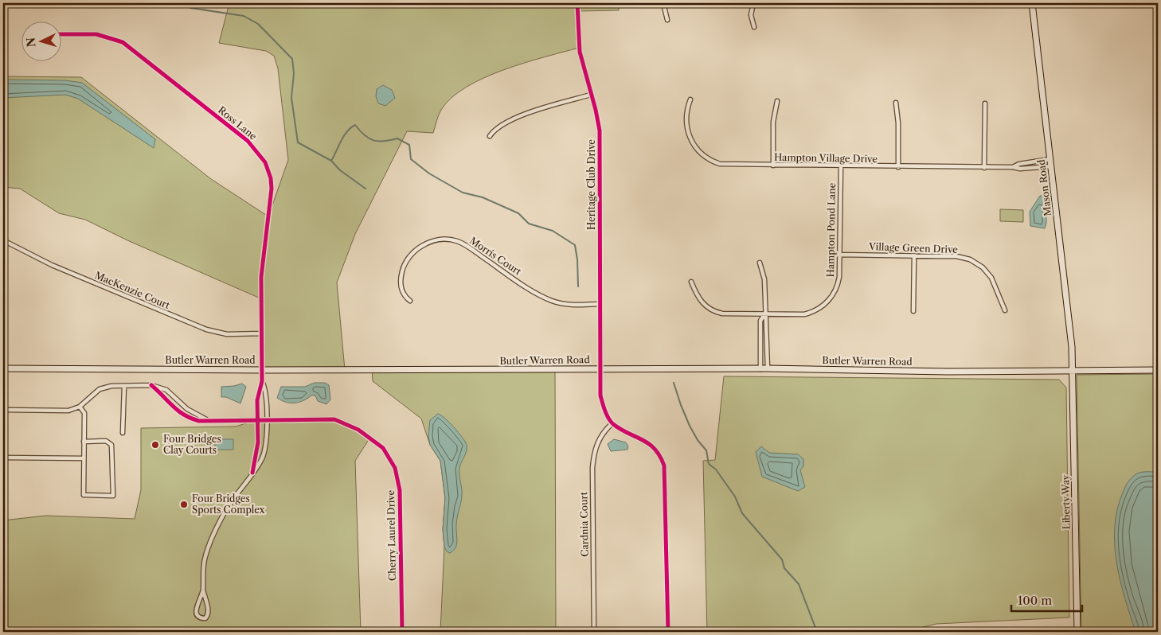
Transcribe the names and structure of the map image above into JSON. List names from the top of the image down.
{
  "streets": {
    "main road": ["Mason Road", "Butler Warren Road", "Liberty Way"],
    "street": [
      "Ross Lane",
      "Hampton Village Drive",
      "Heritage Club Drive",
      "Hampton Pond Lane",
      "Village Green Drive",
      "Morris Court",
      "MacKenzie Court",
      "Cardnia Court",
      "Cherry Laurel Drive"
    ]
  },
  "crossings": [
    ["Ross Lane", "MacKenzie Court"],
    ["Ross Lane", "Butler Warren Road"],
    ["Hampton Village Drive", "Mason Road"],
    ["Hampton Village Drive", "Hampton Pond Lane"],
    ["Heritage Club Drive", "Morris Court"],
    ["Heritage Club Drive", "Butler Warren Road"],
    ["Heritage Club Drive", "Cardnia Court"],
    ["Mason Road", "Butler Warren Road"],
    ["Mason Road", "Liberty Way"],
    ["Hampton Pond Lane", "Village Green Drive"],
    ["Butler Warren Road", "Liberty Way"]
  ],
  "places": ["Four Bridges Clay Courts", "Four Bridges Sports Complex"],
  "scale_bar": "100 m",
  "north": "left"
}
